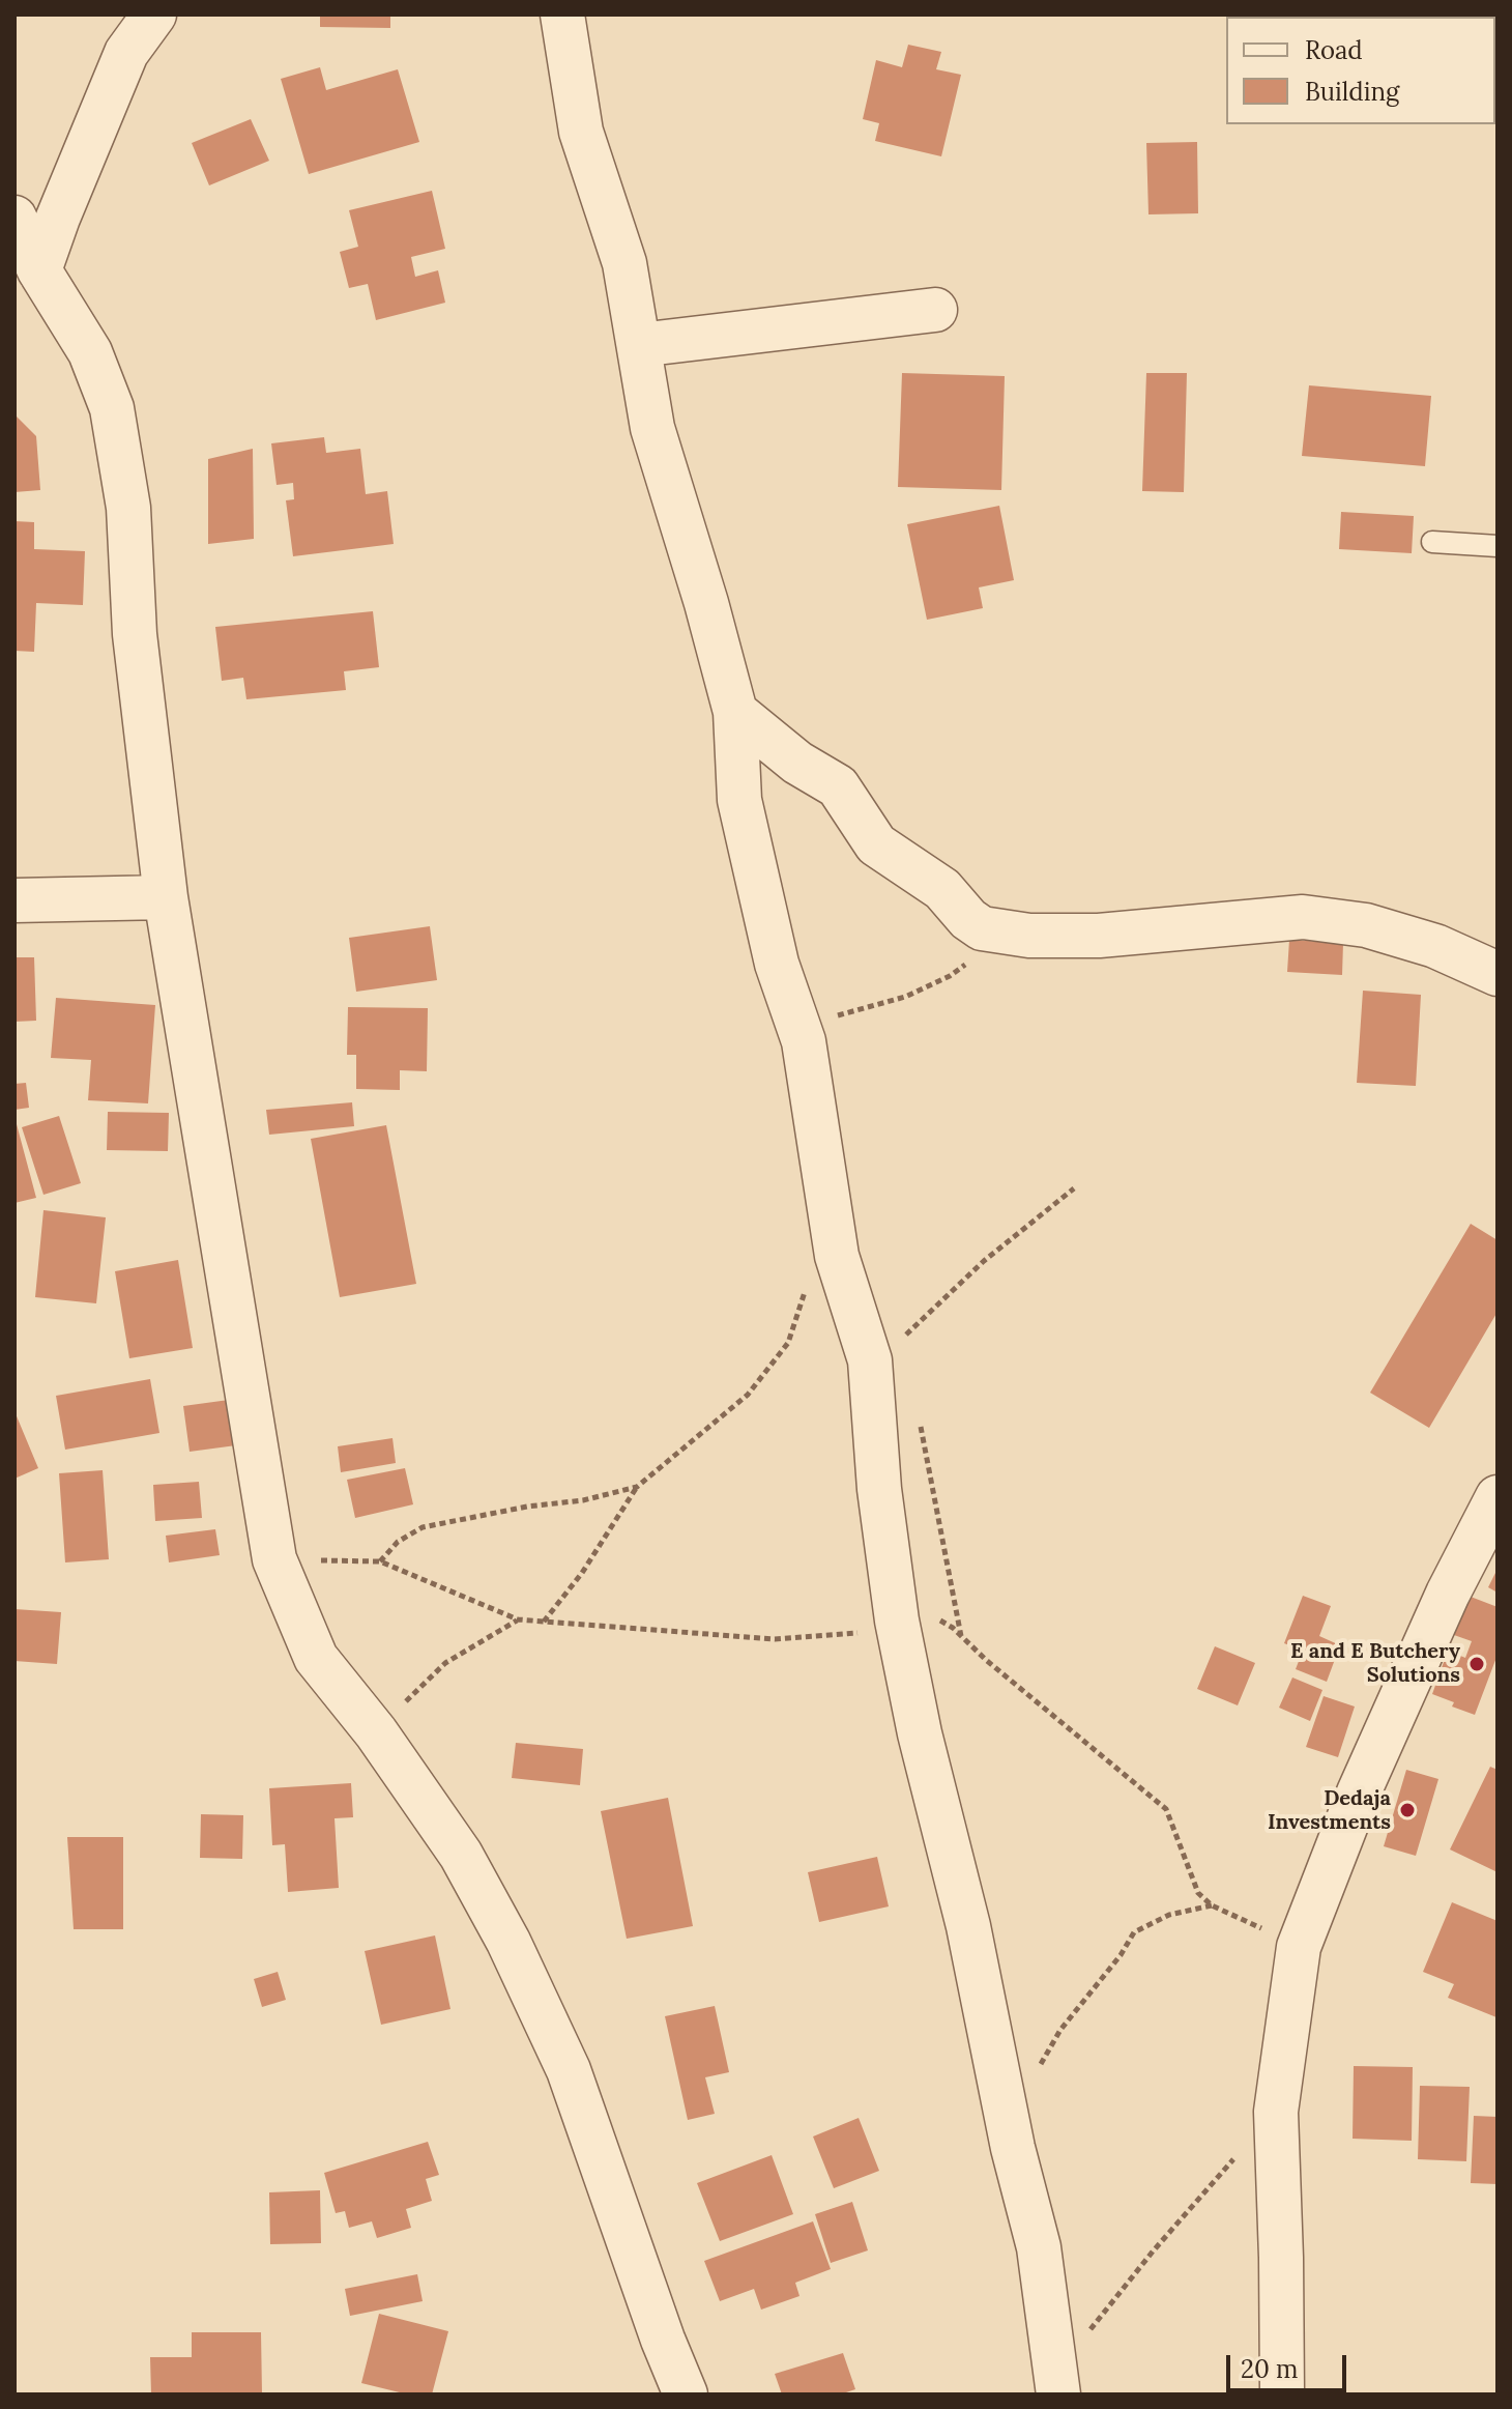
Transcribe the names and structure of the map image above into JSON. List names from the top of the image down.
{
  "places": ["E and E Butchery Solutions", "Dedaja Investments"],
  "legend": ["Road", "Building"],
  "scale_bar": "20 m"
}
